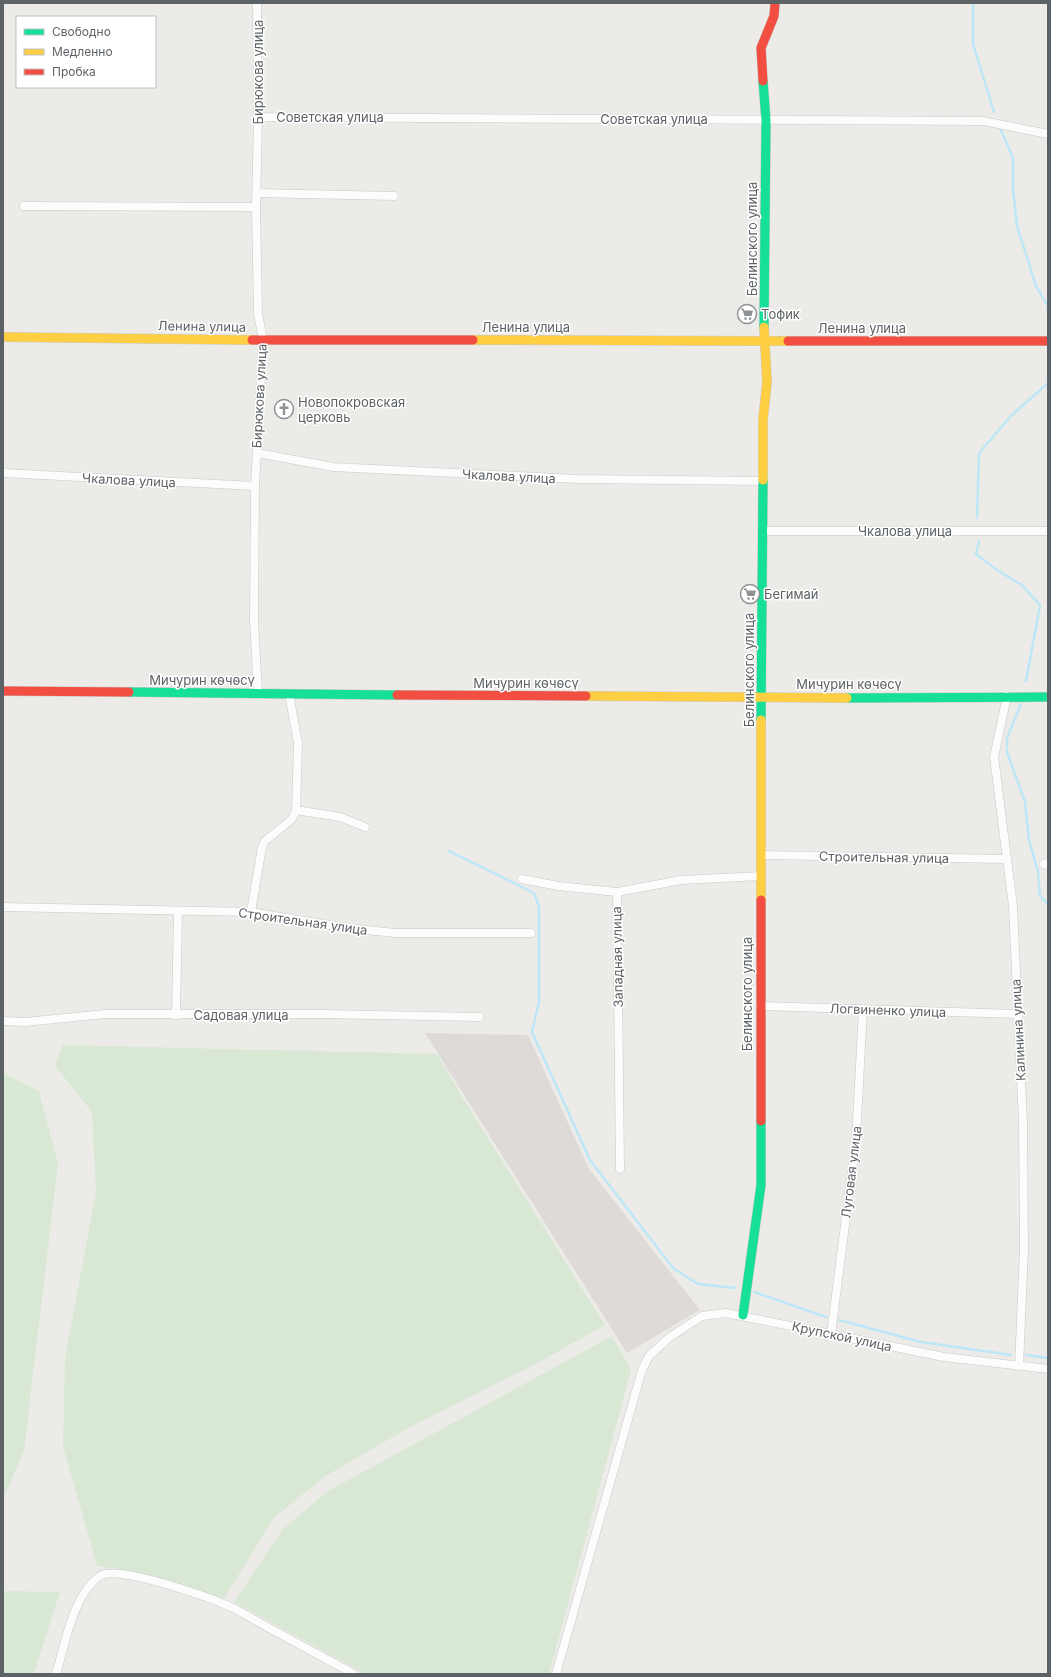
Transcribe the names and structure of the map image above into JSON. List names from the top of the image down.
{
  "streets": {
    "street": [
      "Бирюкова улица",
      "Советская улица",
      "Белинского улица",
      "Ленина улица",
      "Чкалова улица",
      "Мичурин көчөсү",
      "Строительная улица",
      "Западная улица",
      "Логвиненко улица",
      "Садовая улица",
      "Калинина улица",
      "Луговая улица",
      "Крупской улица"
    ]
  },
  "crossings": [
    ["Бирюкова улица", "Советская улица"],
    ["Бирюкова улица", "Ленина улица"],
    ["Бирюкова улица", "Чкалова улица"],
    ["Бирюкова улица", "Мичурин көчөсү"],
    ["Советская улица", "Белинского улица"],
    ["Белинского улица", "Ленина улица"],
    ["Белинского улица", "Чкалова улица"],
    ["Белинского улица", "Мичурин көчөсү"],
    ["Белинского улица", "Строительная улица"],
    ["Белинского улица", "Западная улица"],
    ["Белинского улица", "Логвиненко улица"],
    ["Белинского улица", "Крупской улица"],
    ["Мичурин көчөсү", "Калинина улица"],
    ["Строительная улица", "Калинина улица"],
    ["Логвиненко улица", "Калинина улица"],
    ["Логвиненко улица", "Луговая улица"],
    ["Калинина улица", "Крупской улица"],
    ["Луговая улица", "Крупской улица"]
  ],
  "places": {
    "supermarket": ["Тофик", "Бегимай"],
    "church": ["Новопокровская церковь"]
  },
  "legend": ["Свободно", "Медленно", "Пробка"]
}
